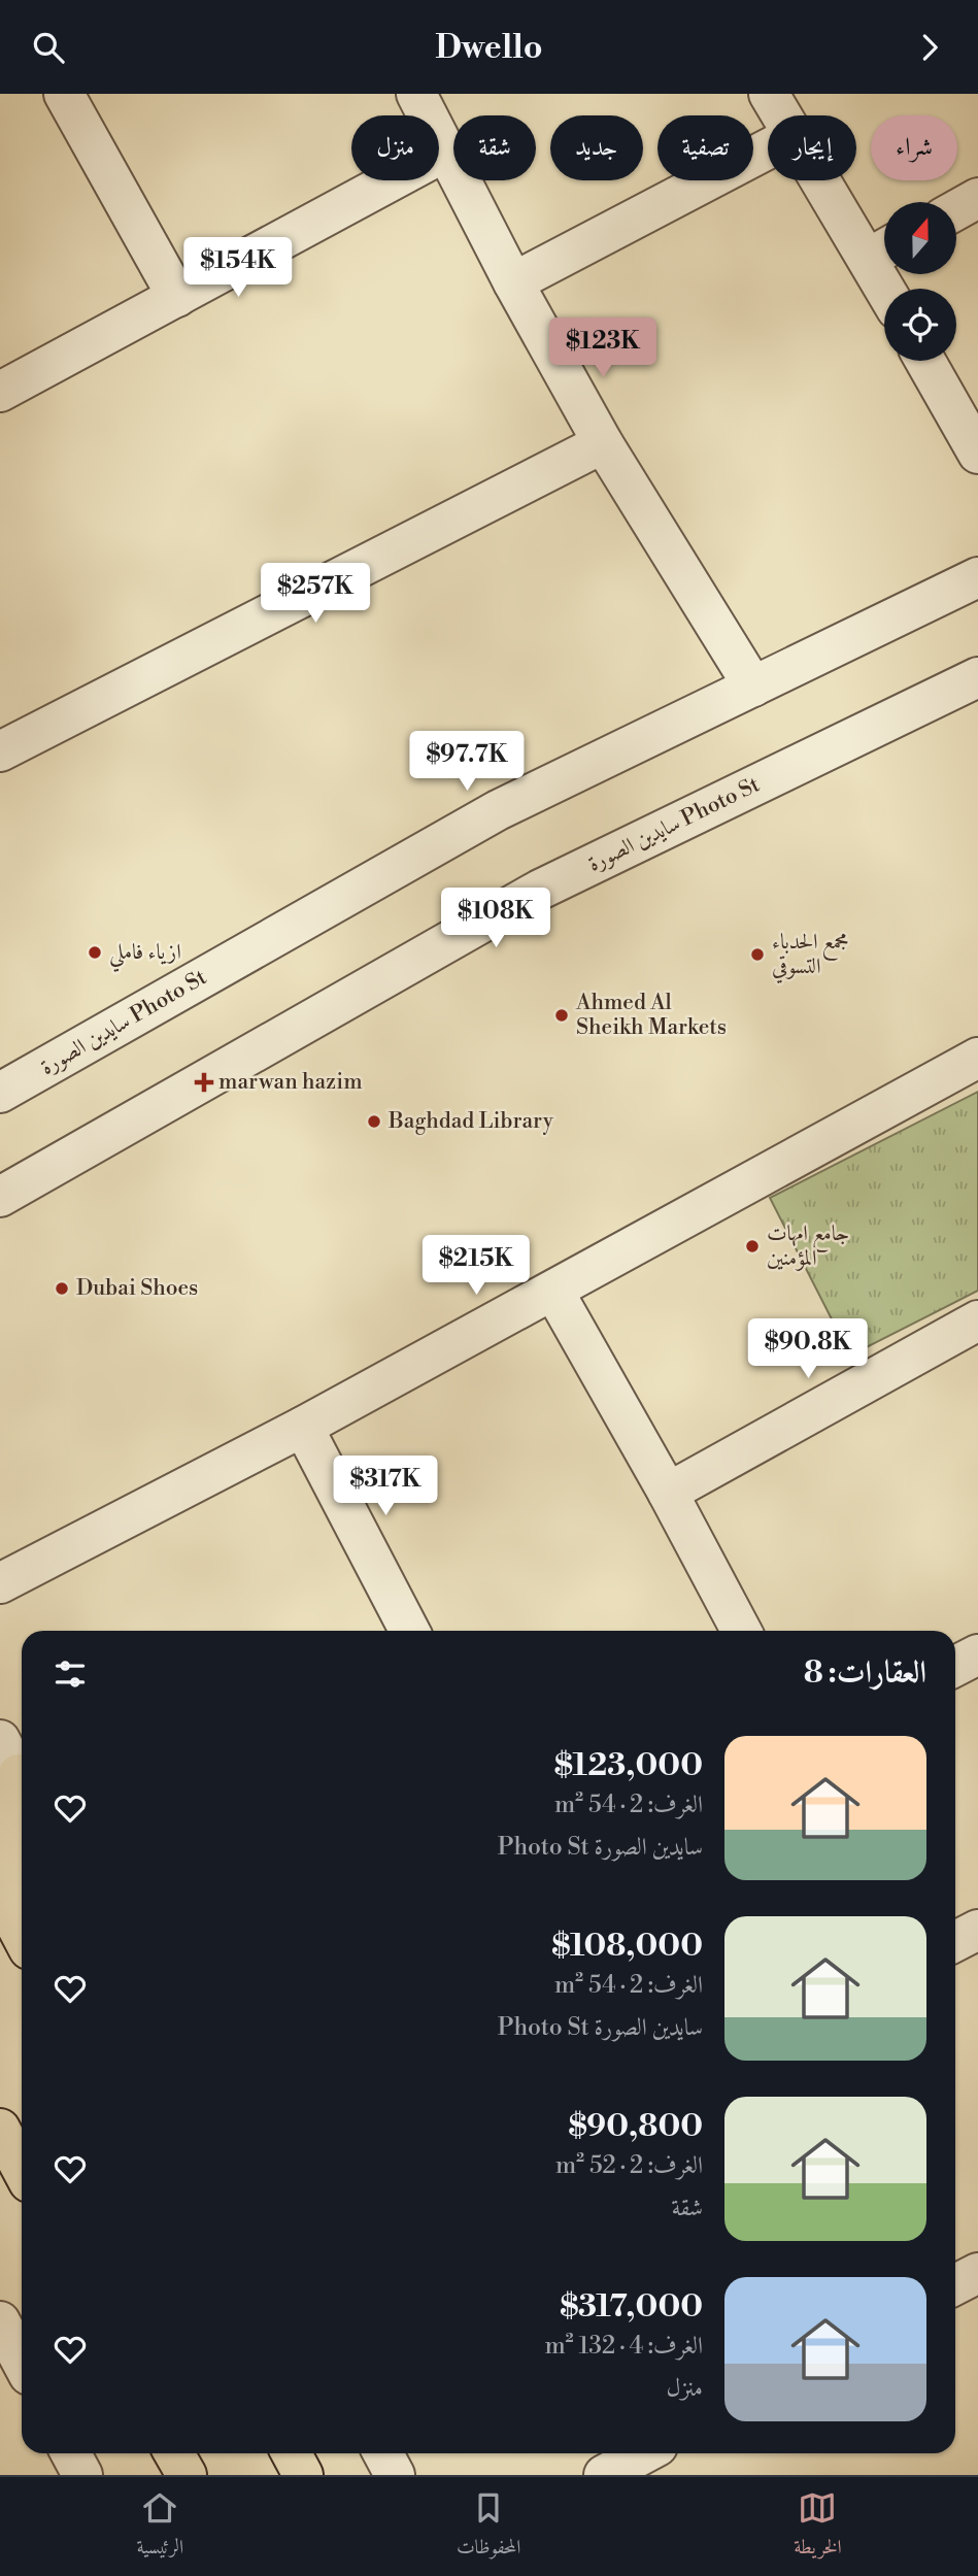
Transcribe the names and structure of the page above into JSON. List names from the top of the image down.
{
  "streets": {
    "street": ["سايدين الصورة Photo St"]
  },
  "places": {
    "other": [
      "ازياء فاملي",
      "مجمع الحدباء التسوقي",
      "Ahmed Al Sheikh Markets",
      "Baghdad Library",
      "جامع امهات المؤمنين",
      "Dubai Shoes"
    ],
    "health": ["marwan hazim"]
  },
  "north": "top",
  "page": {
    "header": "Dwello",
    "chip": [
      "شراء",
      "إيجار",
      "تصفية",
      "جديد",
      "شقة",
      "منزل"
    ],
    "price": [
      "$154K",
      "$123K",
      "$257K",
      "$97.7K",
      "$108K",
      "$215K",
      "$90.8K",
      "$317K"
    ],
    "heading": "العقارات: 8",
    "list": [
      {
        "name": "$123,000",
        "note": "الغرف: 2 · 54 m² · سايدين الصورة Photo St"
      },
      {
        "name": "$108,000",
        "note": "الغرف: 2 · 54 m² · سايدين الصورة Photo St"
      },
      {
        "name": "$90,800",
        "note": "الغرف: 2 · 52 m² · شقة"
      },
      {
        "name": "$317,000",
        "note": "الغرف: 4 · 132 m² · منزل"
      }
    ],
    "tabs": ["الخريطة", "المحفوظات", "الرئيسية"]
  }
}
